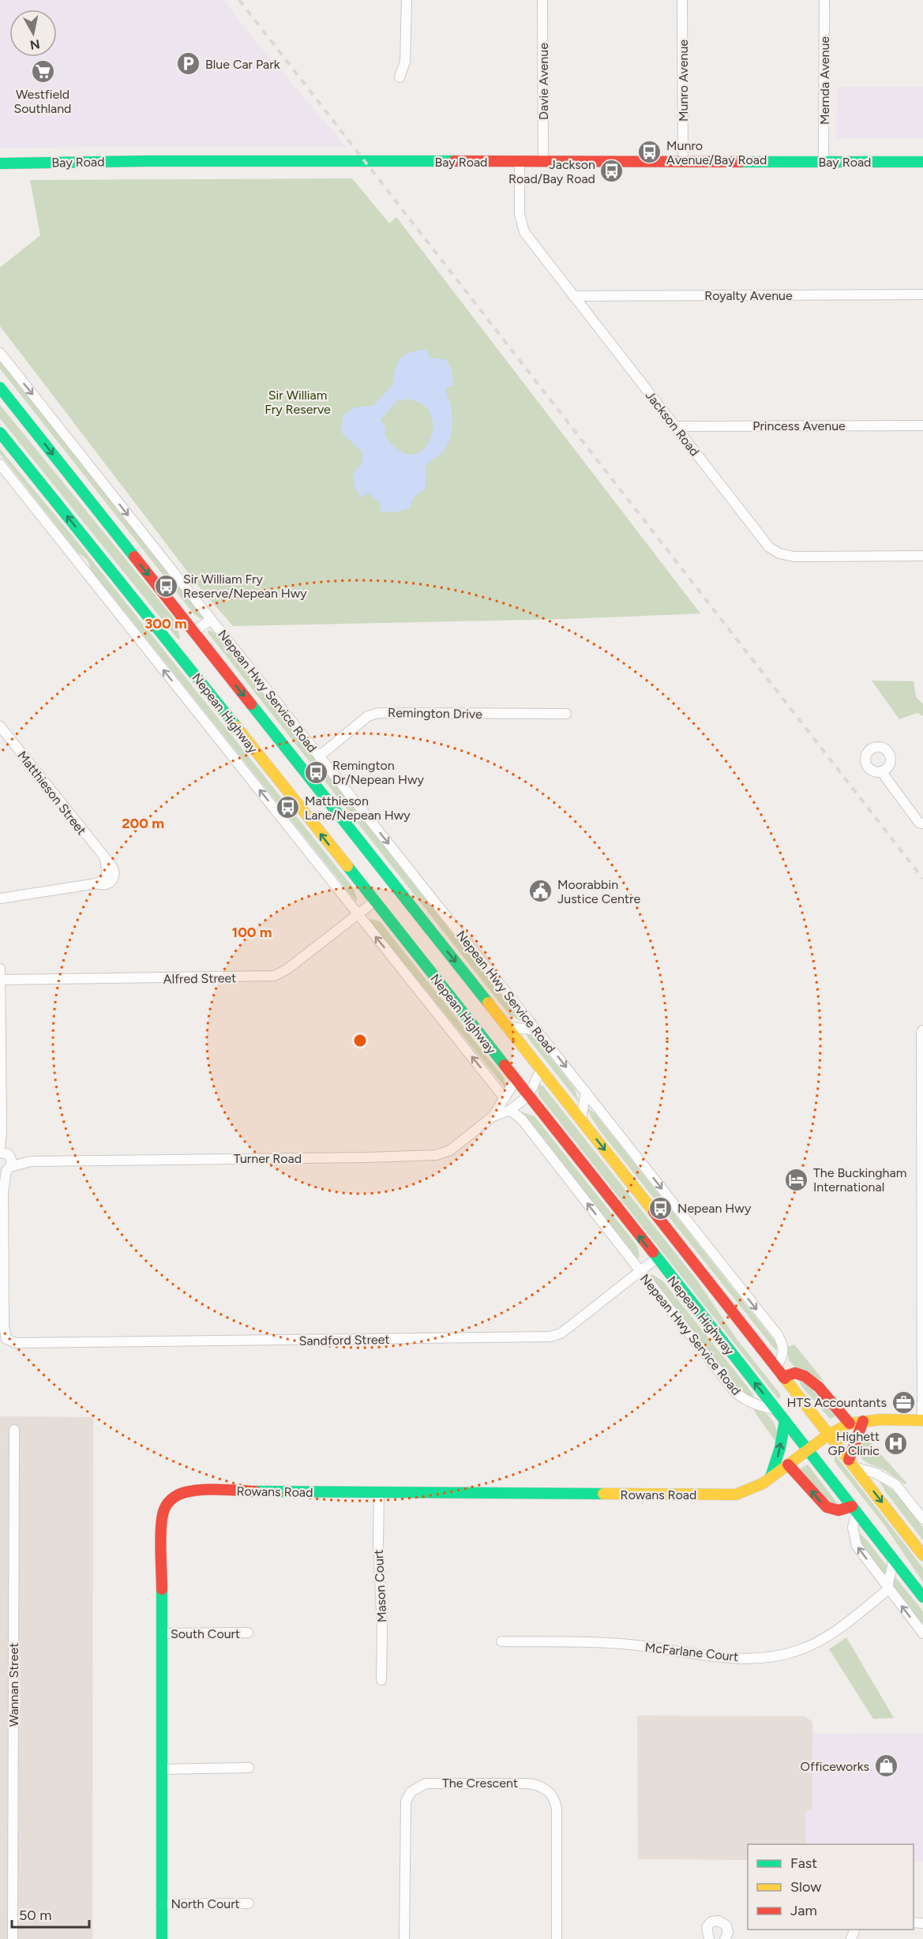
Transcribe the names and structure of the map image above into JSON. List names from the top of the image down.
{
  "streets": {
    "main road": ["Bay Road", "Nepean Highway", "Rowans Road"],
    "street": [
      "Munro Avenue",
      "Mernda Avenue",
      "Davie Avenue",
      "Royalty Avenue",
      "Jackson Road",
      "Princess Avenue",
      "Nepean Hwy Service Road",
      "Remington Drive",
      "Matthieson Street",
      "Alfred Street",
      "Turner Road",
      "Sandford Street",
      "Mason Court",
      "South Court",
      "McFarlane Court",
      "Wannan Street",
      "The Crescent",
      "North Court"
    ]
  },
  "crossings": [
    ["Munro Avenue", "Bay Road"],
    ["Mernda Avenue", "Bay Road"],
    ["Davie Avenue", "Bay Road"],
    ["Bay Road", "Jackson Road"],
    ["Royalty Avenue", "Jackson Road"],
    ["Jackson Road", "Princess Avenue"],
    ["Nepean Hwy Service Road", "Nepean Highway"],
    ["Nepean Hwy Service Road", "Remington Drive"],
    ["Nepean Hwy Service Road", "Turner Road"],
    ["Nepean Hwy Service Road", "Sandford Street"],
    ["Nepean Highway", "Alfred Street"],
    ["Nepean Highway", "Turner Road"],
    ["Nepean Highway", "Sandford Street"],
    ["Nepean Highway", "Rowans Road"],
    ["Rowans Road", "Mason Court"],
    ["Rowans Road", "South Court"],
    ["Rowans Road", "North Court"]
  ],
  "parks": ["Sir William Fry Reserve"],
  "places": {
    "parking": ["Blue Car Park"],
    "supermarket": ["Westfield Southland"],
    "bus stop": [
      "Munro Avenue/Bay Road",
      "Jackson Road/Bay Road",
      "Sir William Fry Reserve/Nepean Hwy",
      "Remington Dr/Nepean Hwy",
      "Matthieson Lane/Nepean Hwy",
      "Nepean Hwy"
    ],
    "public building": ["Moorabbin Justice Centre"],
    "hotel": ["The Buckingham International"],
    "office": ["HTS Accountants"],
    "hospital": ["Highett GP Clinic"],
    "shop": ["Officeworks"]
  },
  "legend": ["Fast", "Slow", "Jam"],
  "scale_bar": "50 m",
  "north": "bottom",
  "rings": ["300 m", "200 m", "100 m"]
}
